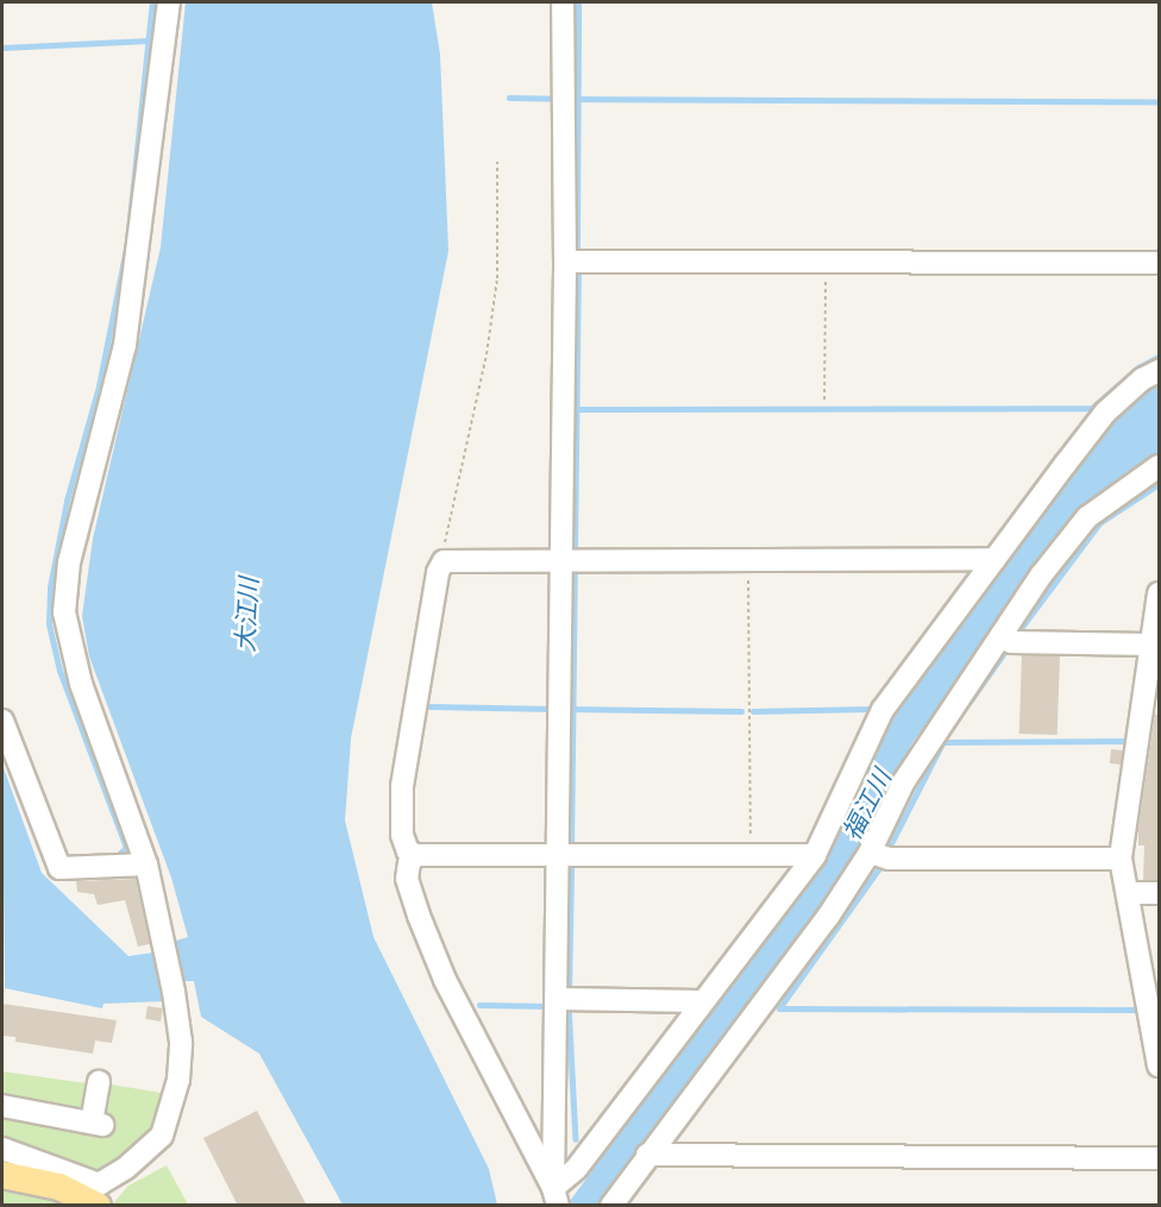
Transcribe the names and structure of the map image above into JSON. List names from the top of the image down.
{
  "water": ["大江川", "福江川"]
}
